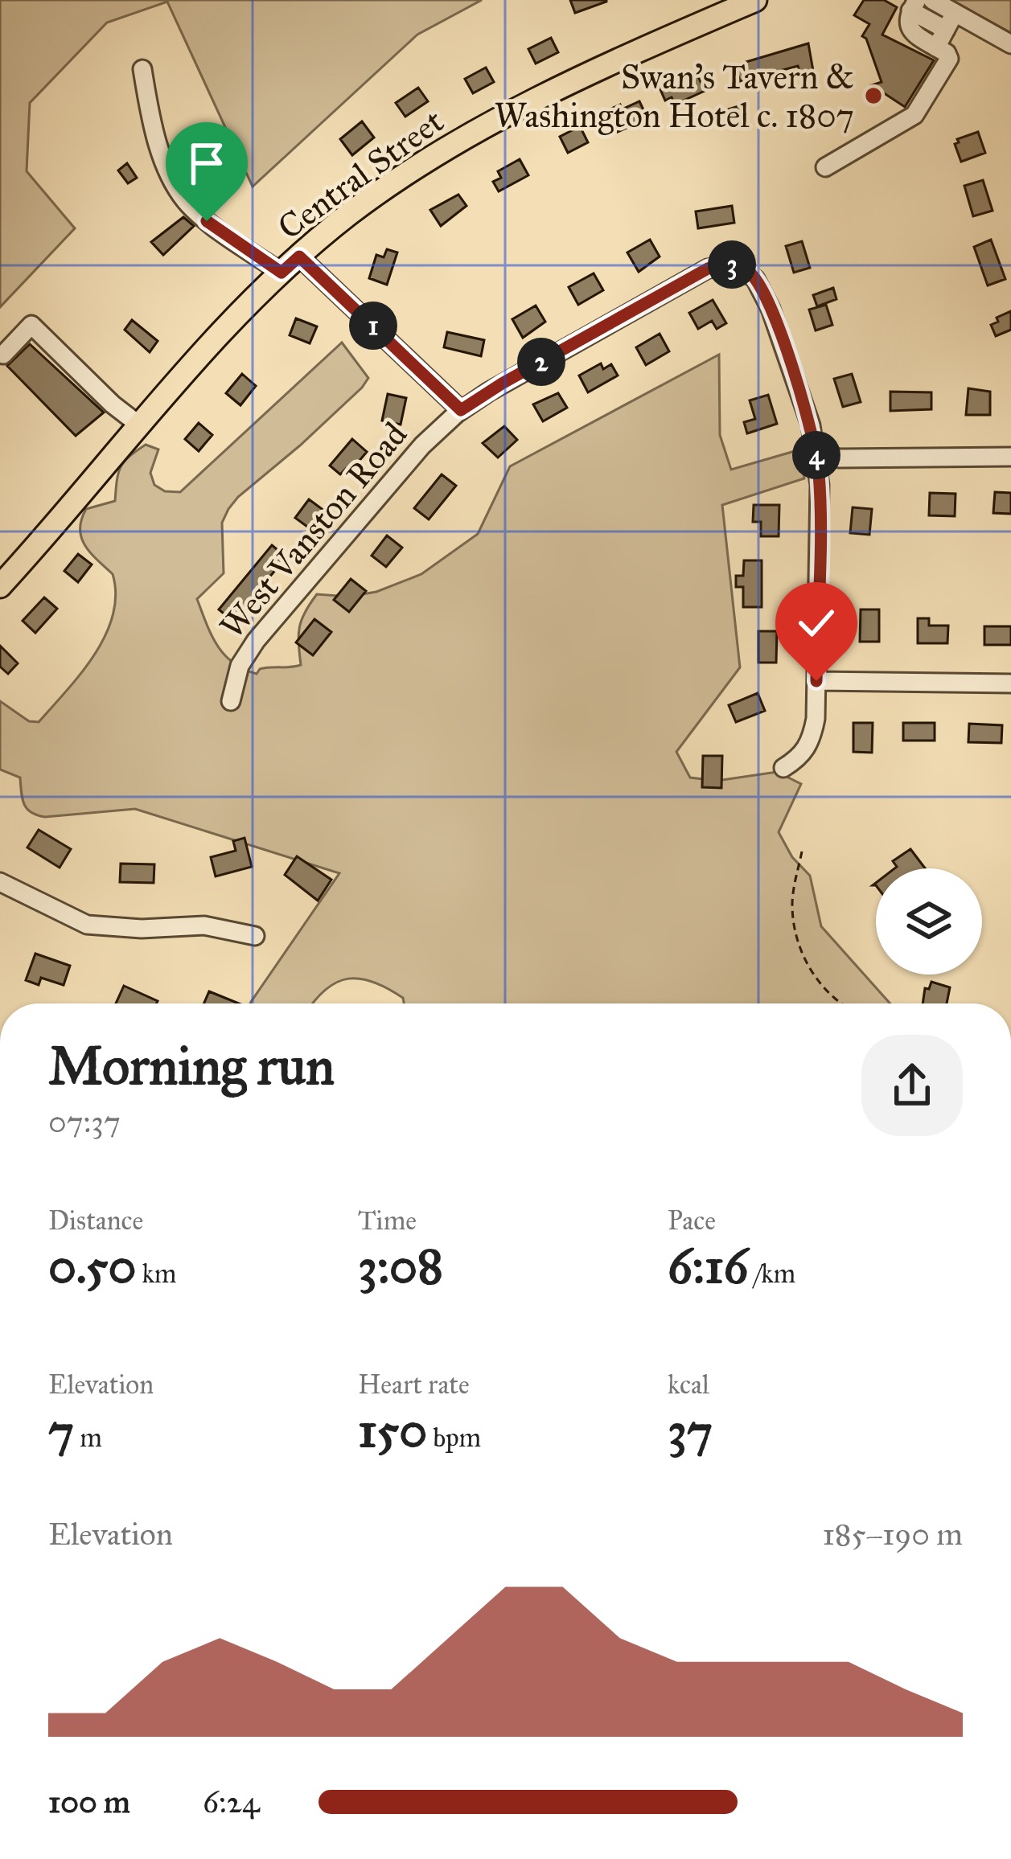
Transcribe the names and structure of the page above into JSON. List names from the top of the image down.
{
  "streets": {
    "main road": ["Central Street"],
    "street": ["West Vanston Road"]
  },
  "places": ["Swan's Tavern & Washington Hotel c. 1807"],
  "page": {
    "pins": [
      "3",
      "1",
      "2",
      "4"
    ],
    "heading": ["Morning run", "07:37"],
    "stats": [
      ["Distance", "0.50 km"],
      ["Time", "3:08"],
      ["Pace", "6:16 /km"],
      ["Elevation", "7 m"],
      ["Heart rate", "150 bpm"],
      ["kcal", "37"]
    ],
    "chart": ["Elevation", "185–190 m"],
    "list": [
      {
        "name": "100 m",
        "note": "6:24"
      }
    ]
  }
}
